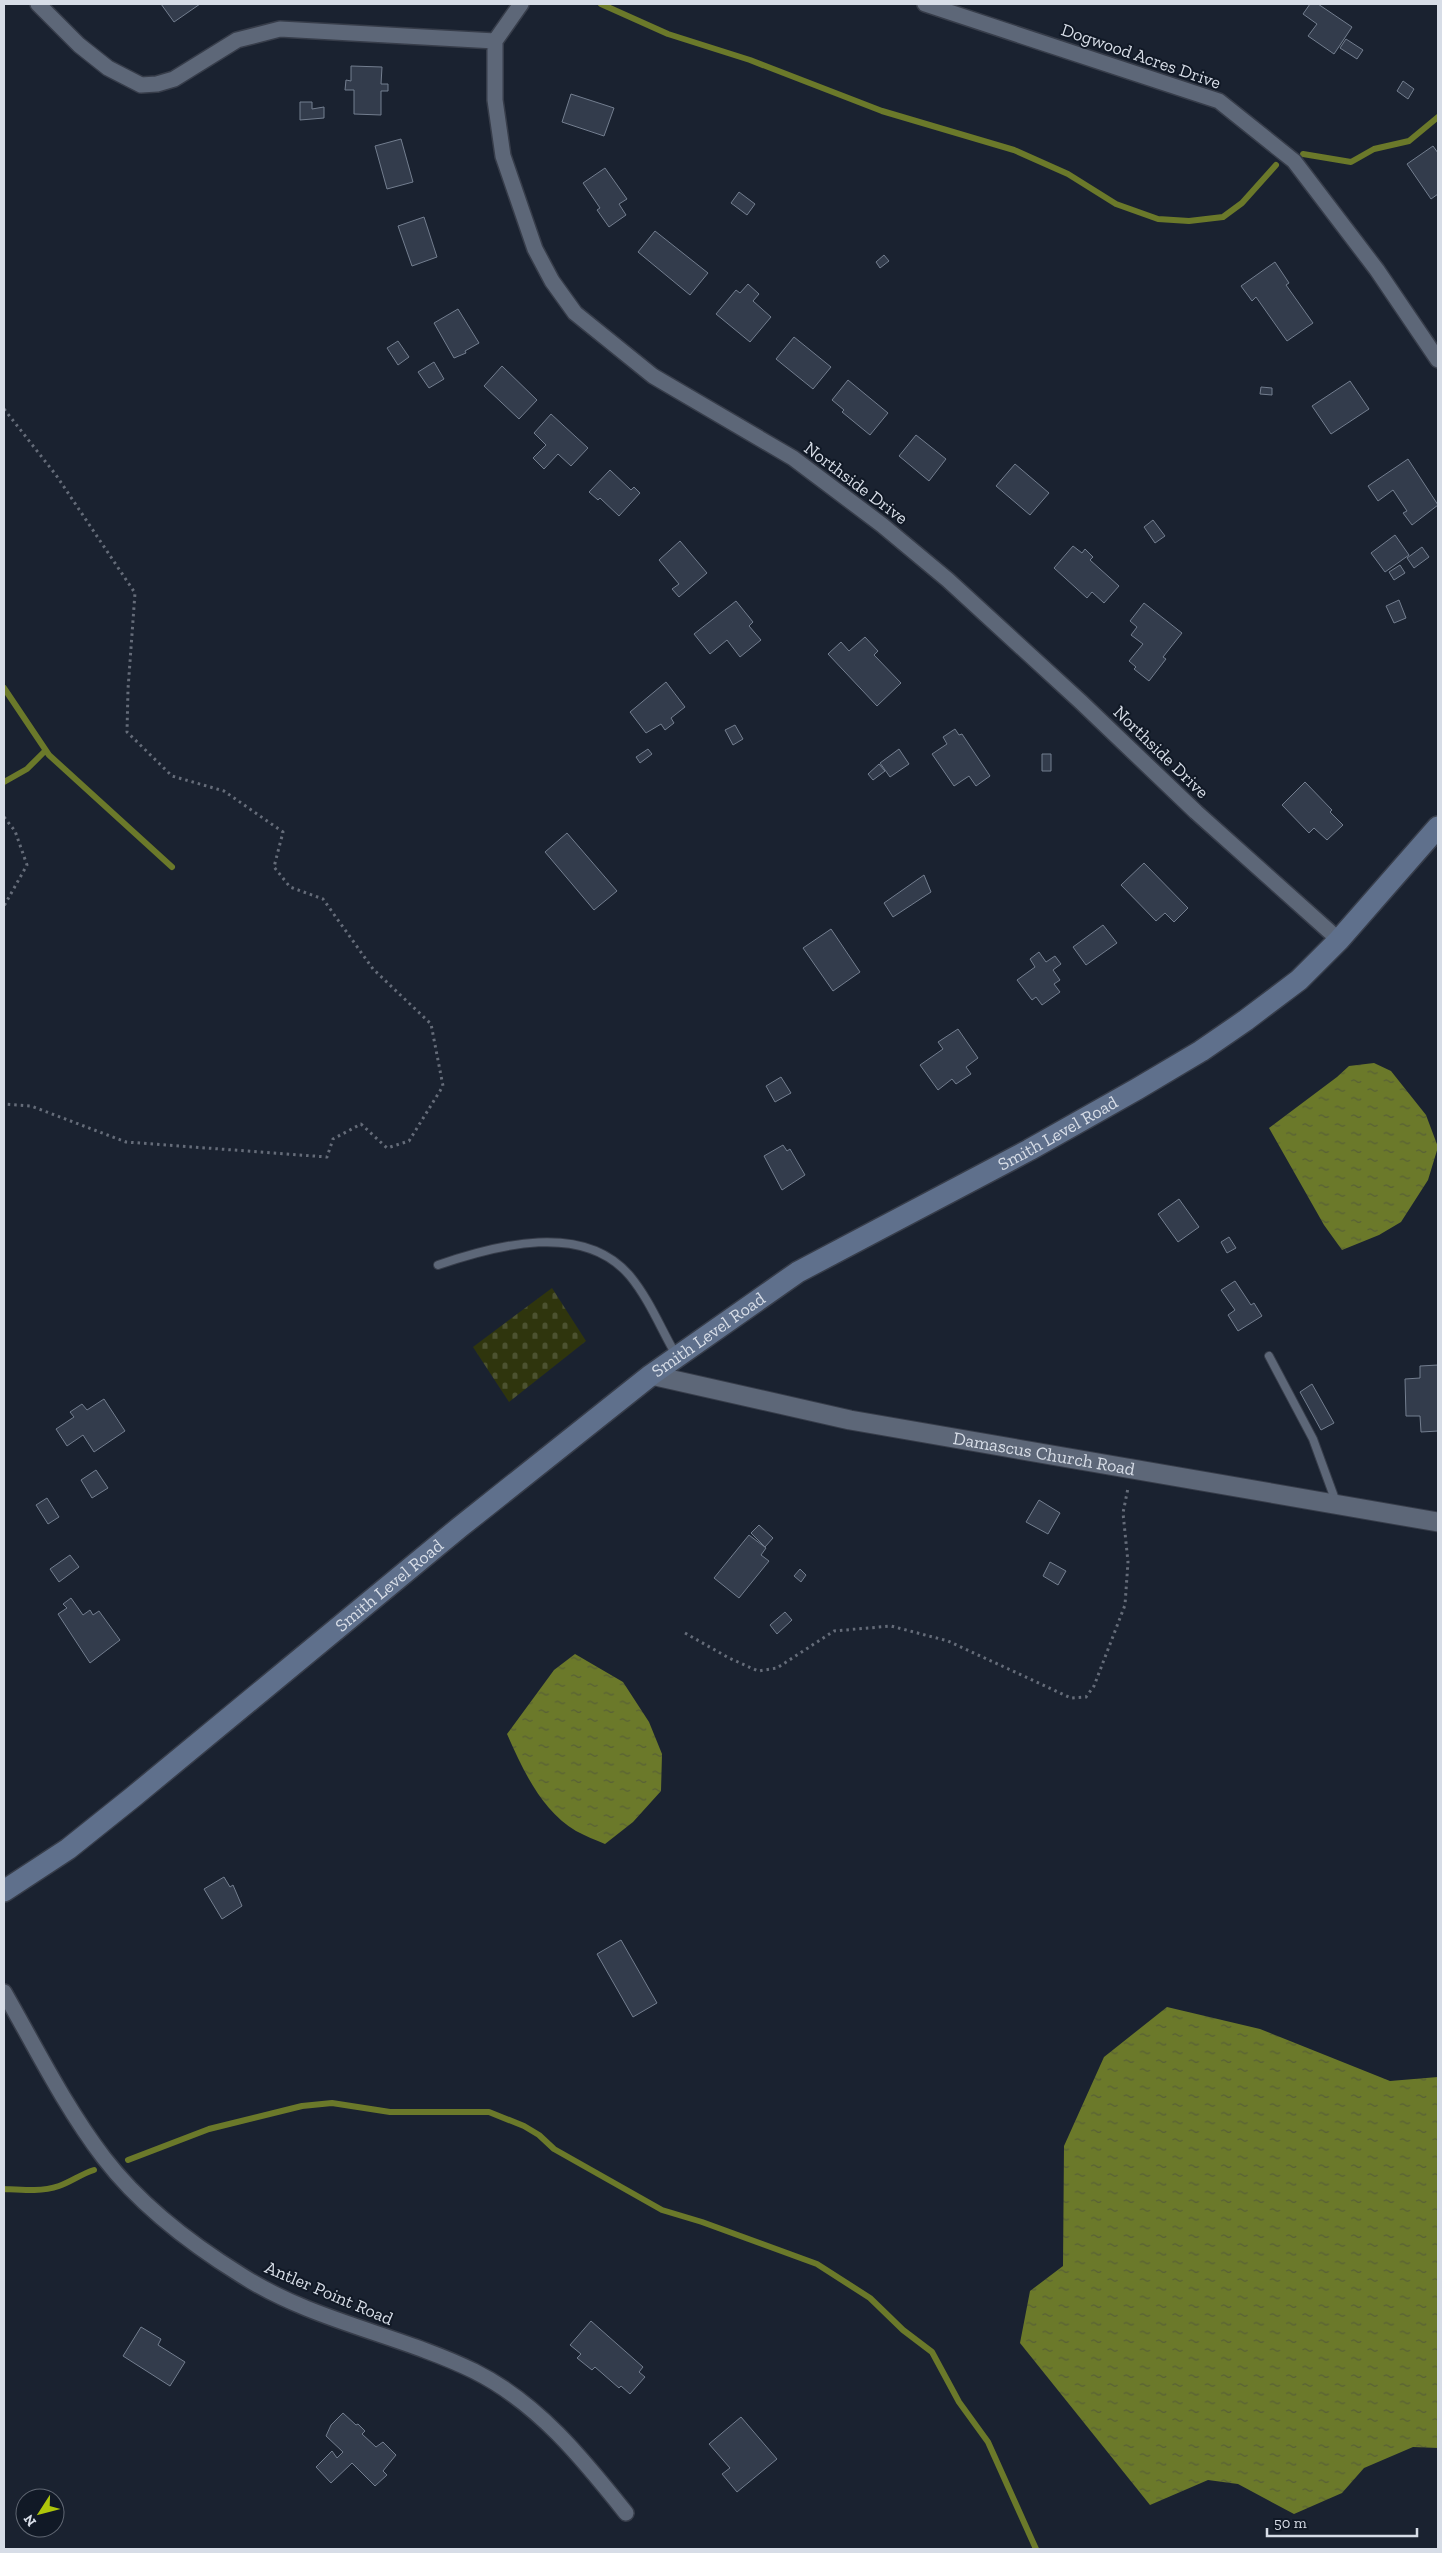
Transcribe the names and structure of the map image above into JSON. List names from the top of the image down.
{
  "streets": {
    "main road": ["Smith Level Road"],
    "street": [
      "Dogwood Acres Drive",
      "Northside Drive",
      "Damascus Church Road",
      "Antler Point Road"
    ]
  },
  "crossings": [
    ["Northside Drive", "Smith Level Road"],
    ["Smith Level Road", "Damascus Church Road"]
  ],
  "scale_bar": "50 m",
  "north": "bottom left"
}
